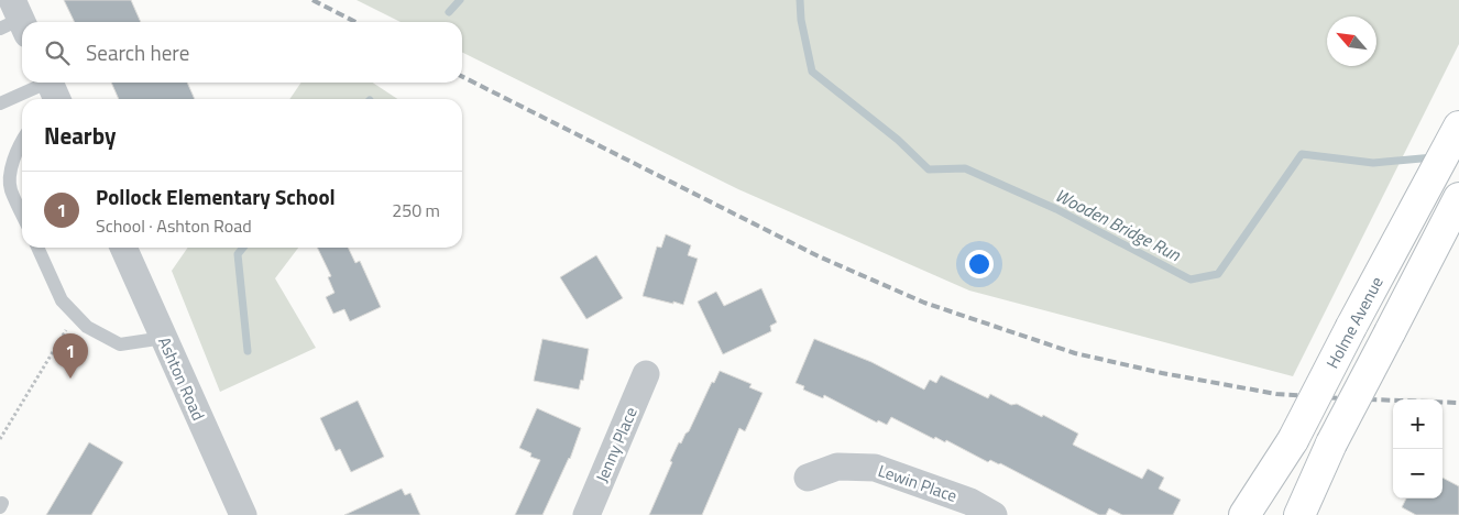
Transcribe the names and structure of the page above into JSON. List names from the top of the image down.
{
  "streets": {
    "main road": ["Holme Avenue"],
    "street": ["Ashton Road", "Jenny Place", "Lewin Place"]
  },
  "water": ["Wooden Bridge Run"],
  "north": "top left",
  "page": {
    "search": "Search here",
    "heading": "Nearby",
    "list": [
      {
        "mark": "1",
        "name": "Pollock Elementary School",
        "note": "School · Ashton Road",
        "value": "250 m"
      }
    ],
    "pins": "1",
    "map_buttons": ["+", "−"]
  }
}
